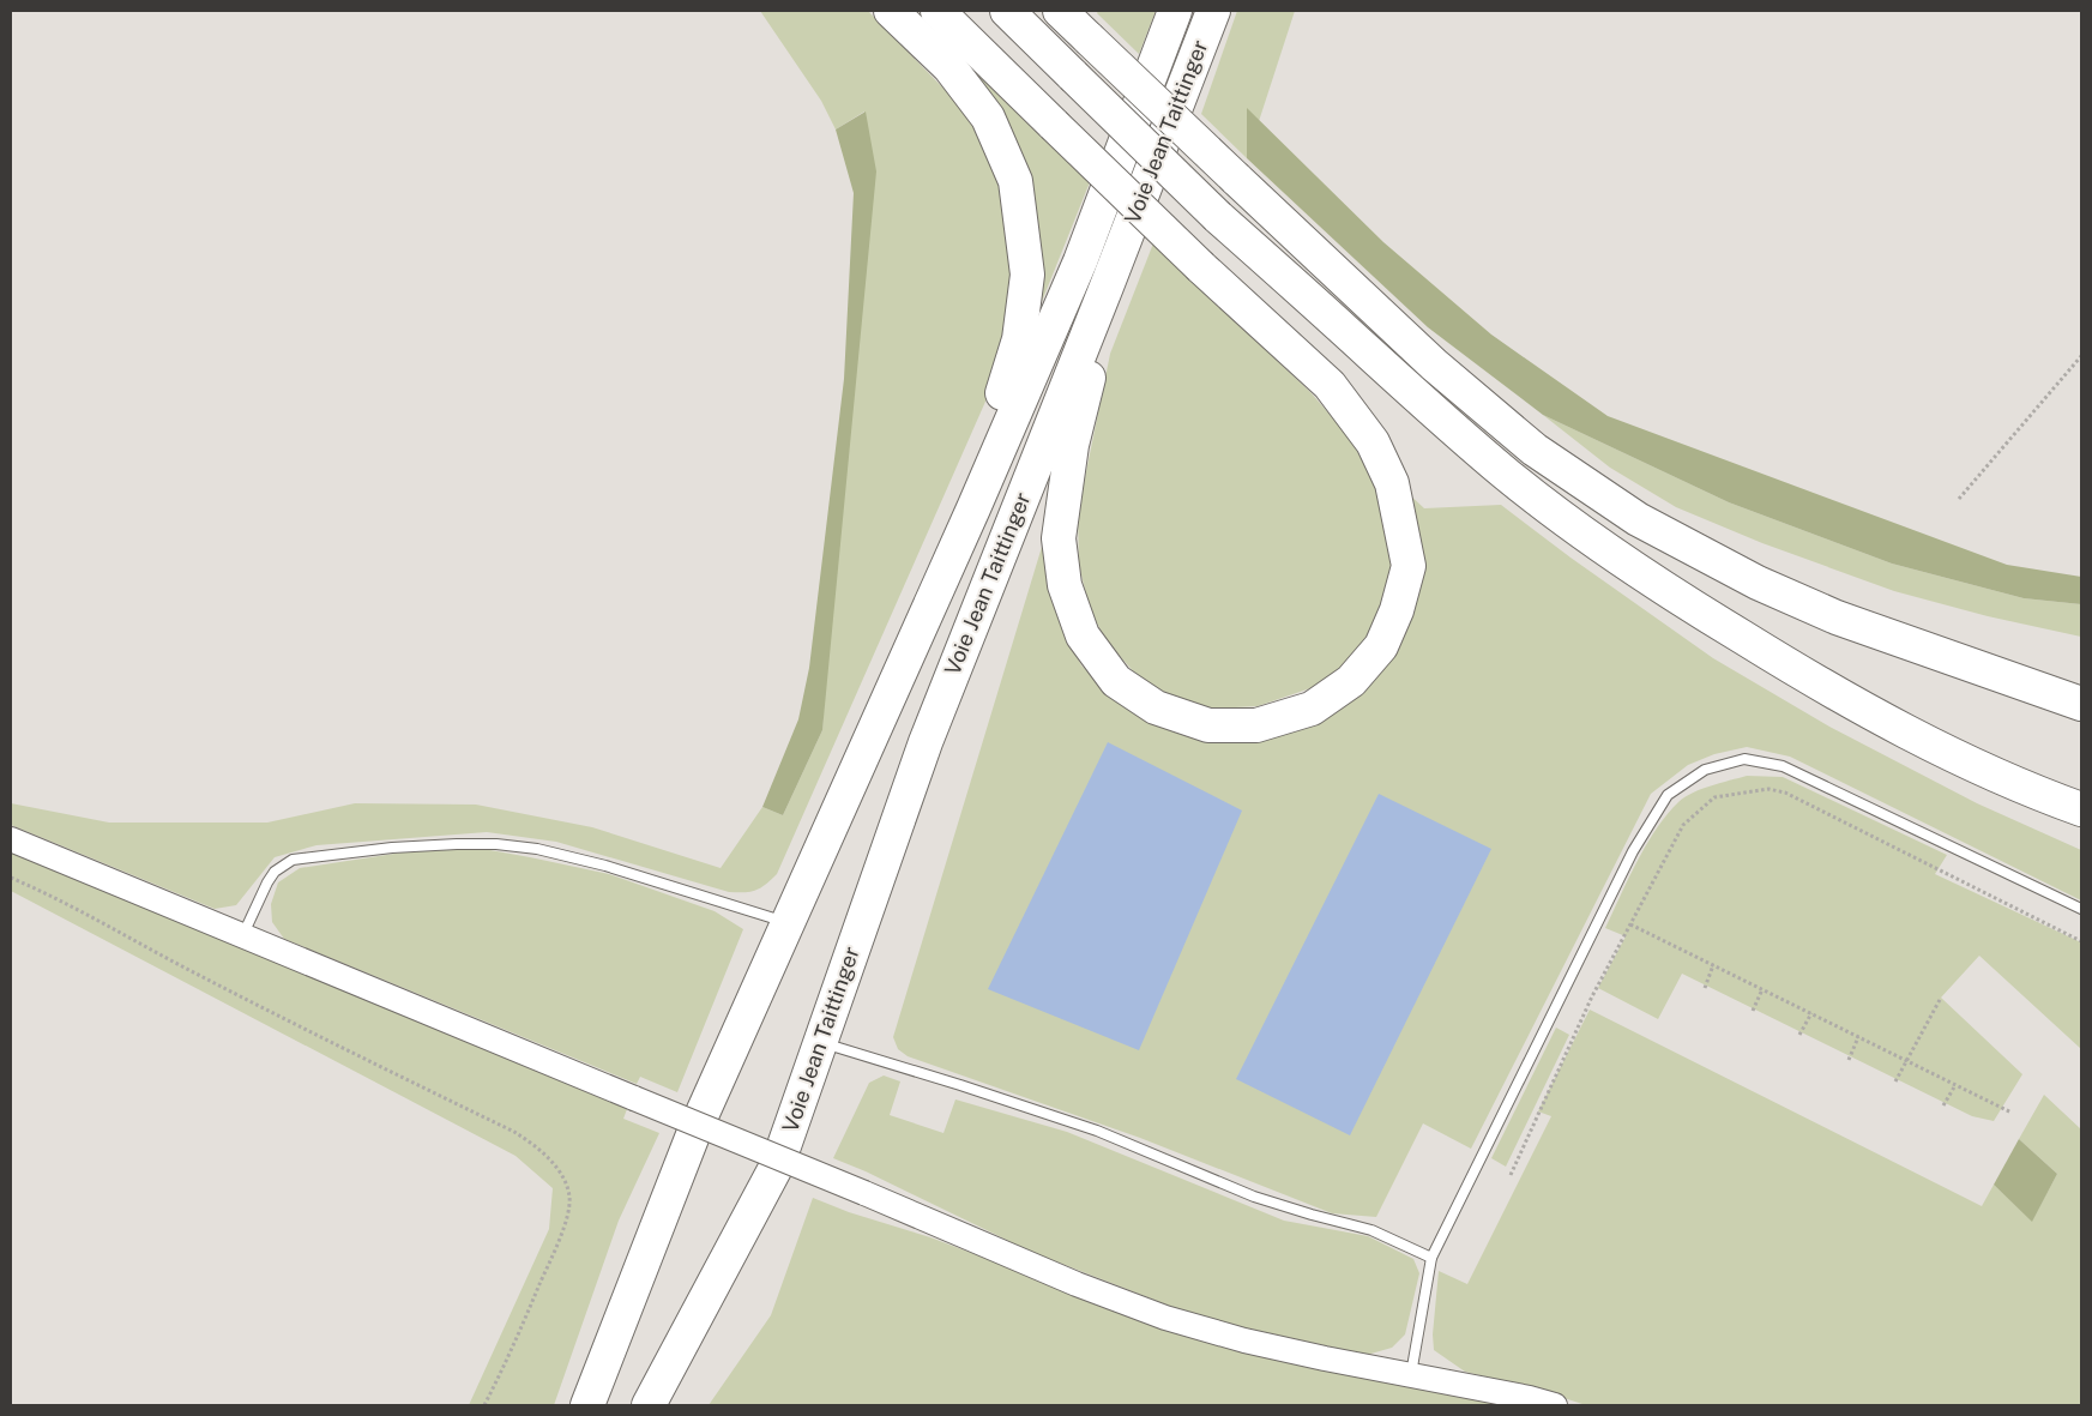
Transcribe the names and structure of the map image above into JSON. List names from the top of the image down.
{
  "streets": {
    "highway": ["Voie Jean Taittinger"]
  }
}
